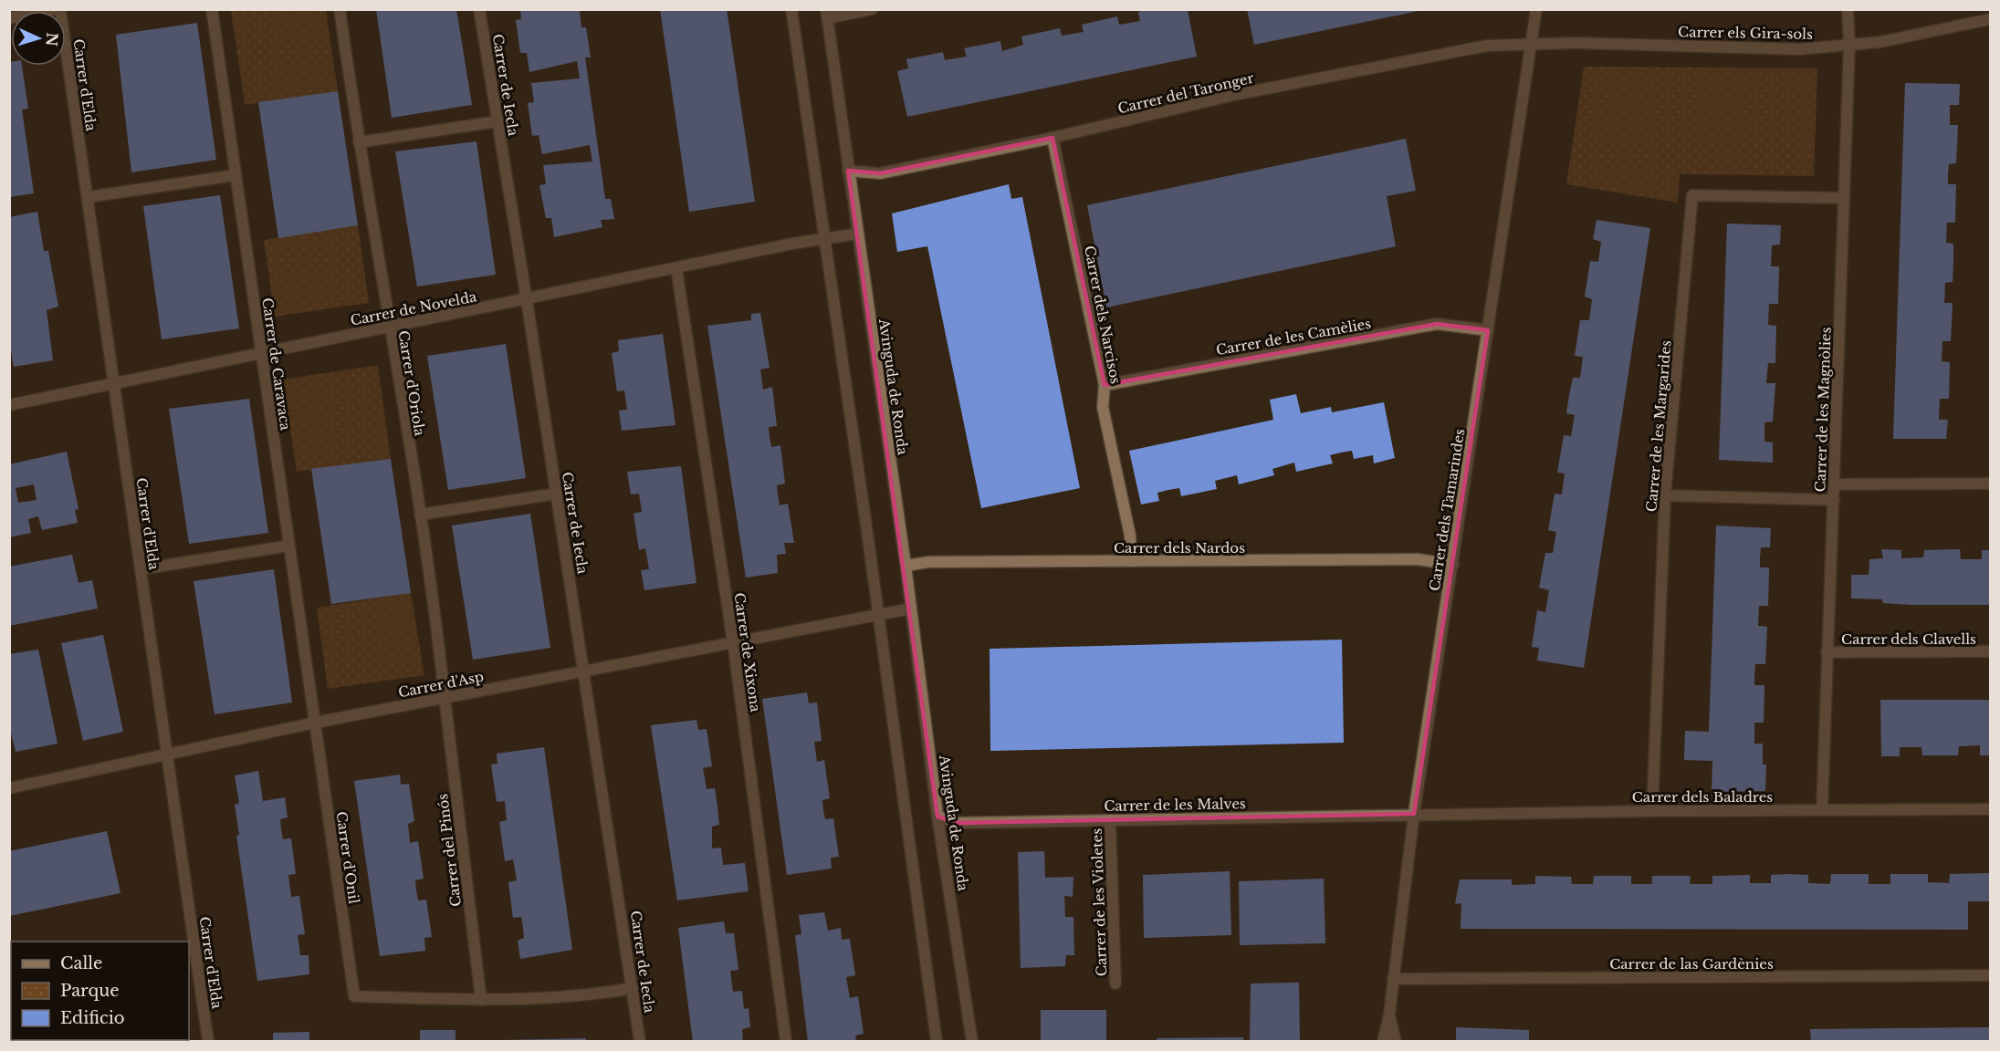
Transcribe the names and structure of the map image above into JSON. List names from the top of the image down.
{
  "streets": {
    "street": [
      "Carrer els Gira-sols",
      "Carrer d'Elda",
      "Carrer de Iecla",
      "Carrer del Taronger",
      "Carrer de Novelda",
      "Carrer dels Narcisos",
      "Carrer de les Camèlies",
      "Carrer de Caravaca",
      "Carrer d'Oriola",
      "Avinguda de Ronda",
      "Carrer de les Magnòlies",
      "Carrer de les Margarides",
      "Carrer dels Tamarindes",
      "Carrer dels Nardos",
      "Carrer dels Clavells",
      "Carrer de Xixona",
      "Carrer d'Asp",
      "Carrer dels Baladres",
      "Carrer de les Malves",
      "Carrer del Pinós",
      "Carrer d'Onil",
      "Carrer de les Violetes",
      "Carrer de las Gardènies"
    ]
  },
  "crossings": [
    ["Carrer els Gira-sols", "Carrer del Taronger"],
    ["Carrer els Gira-sols", "Carrer de les Magnòlies"],
    ["Carrer els Gira-sols", "Carrer dels Tamarindes"],
    ["Carrer d'Elda", "Carrer de Novelda"],
    ["Carrer d'Elda", "Carrer d'Asp"],
    ["Carrer de Iecla", "Carrer de Novelda"],
    ["Carrer de Iecla", "Carrer d'Asp"],
    ["Carrer del Taronger", "Carrer dels Narcisos"],
    ["Carrer del Taronger", "Avinguda de Ronda"],
    ["Carrer del Taronger", "Carrer dels Tamarindes"],
    ["Carrer de Novelda", "Carrer de Caravaca"],
    ["Carrer de Novelda", "Carrer d'Oriola"],
    ["Carrer de Novelda", "Carrer de Xixona"],
    ["Carrer dels Narcisos", "Carrer de les Camèlies"],
    ["Carrer dels Narcisos", "Carrer dels Nardos"],
    ["Carrer de les Camèlies", "Carrer dels Tamarindes"],
    ["Carrer de Caravaca", "Carrer d'Asp"],
    ["Carrer de Caravaca", "Carrer d'Onil"],
    ["Carrer d'Oriola", "Carrer d'Asp"],
    ["Carrer d'Oriola", "Carrer del Pinós"],
    ["Avinguda de Ronda", "Carrer dels Nardos"],
    ["Avinguda de Ronda", "Carrer de les Malves"],
    ["Carrer de les Magnòlies", "Carrer de les Margarides"],
    ["Carrer de les Magnòlies", "Carrer dels Clavells"],
    ["Carrer de les Magnòlies", "Carrer dels Baladres"],
    ["Carrer de les Margarides", "Carrer dels Baladres"],
    ["Carrer dels Tamarindes", "Carrer dels Nardos"],
    ["Carrer dels Tamarindes", "Carrer dels Baladres"],
    ["Carrer dels Tamarindes", "Carrer de les Malves"],
    ["Carrer dels Tamarindes", "Carrer de las Gardènies"],
    ["Carrer de Xixona", "Carrer d'Asp"],
    ["Carrer d'Asp", "Carrer del Pinós"],
    ["Carrer d'Asp", "Carrer d'Onil"],
    ["Carrer dels Baladres", "Carrer de les Malves"],
    ["Carrer de les Malves", "Carrer de les Violetes"],
    ["Carrer del Pinós", "Carrer d'Onil"]
  ],
  "legend": ["Calle", "Parque", "Edificio"],
  "north": "right"
}
